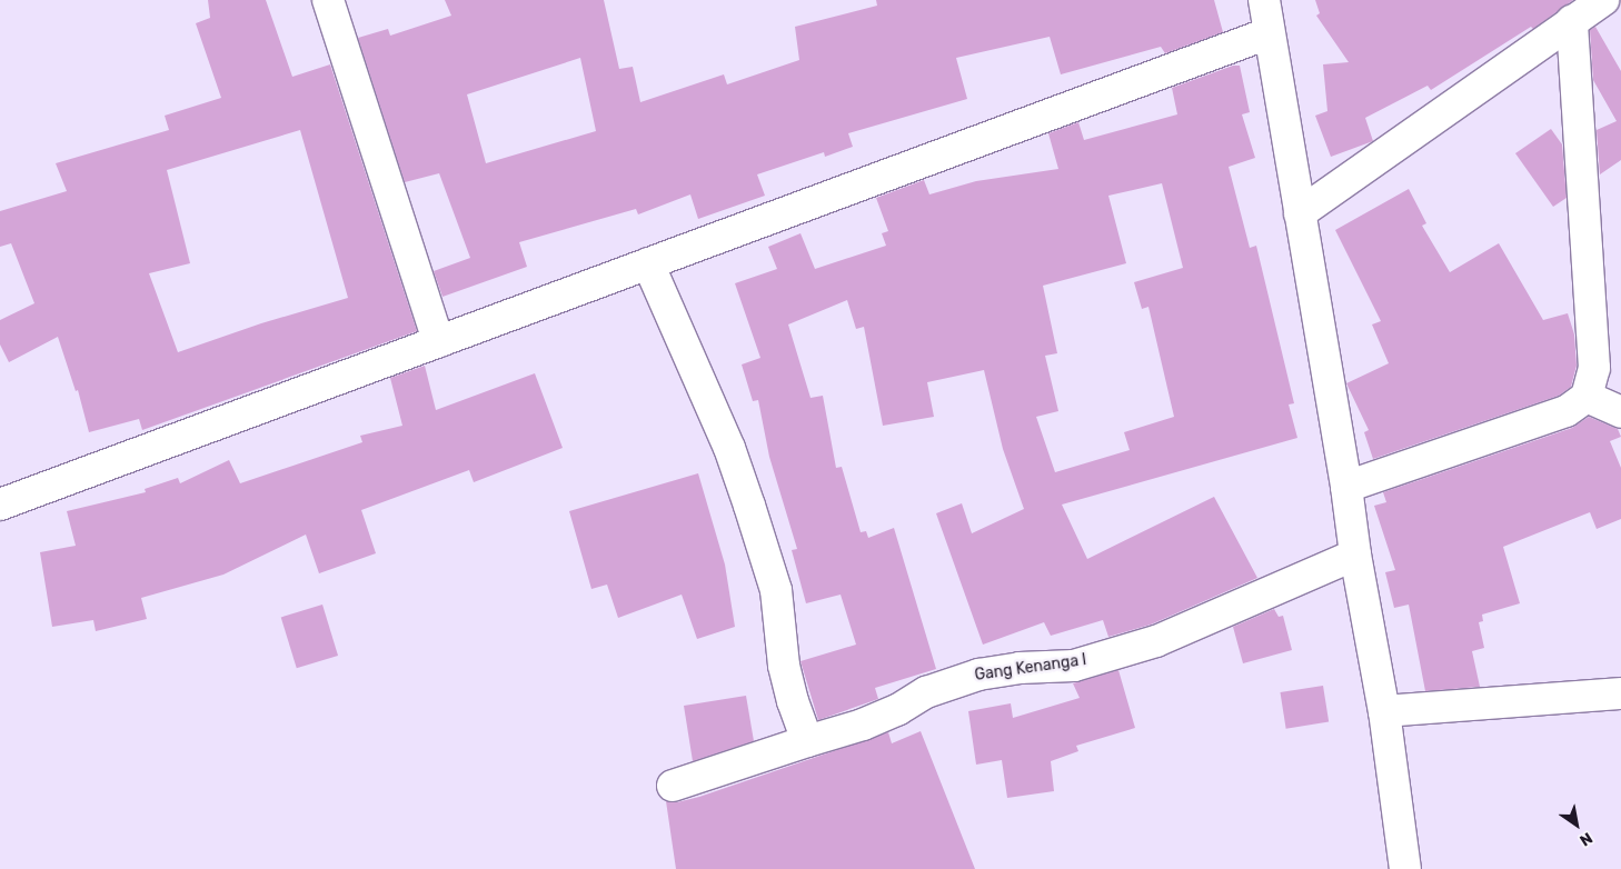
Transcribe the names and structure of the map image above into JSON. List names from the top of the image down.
{
  "streets": {
    "street": ["Gang Kenanga I"]
  },
  "north": "bottom right"
}
